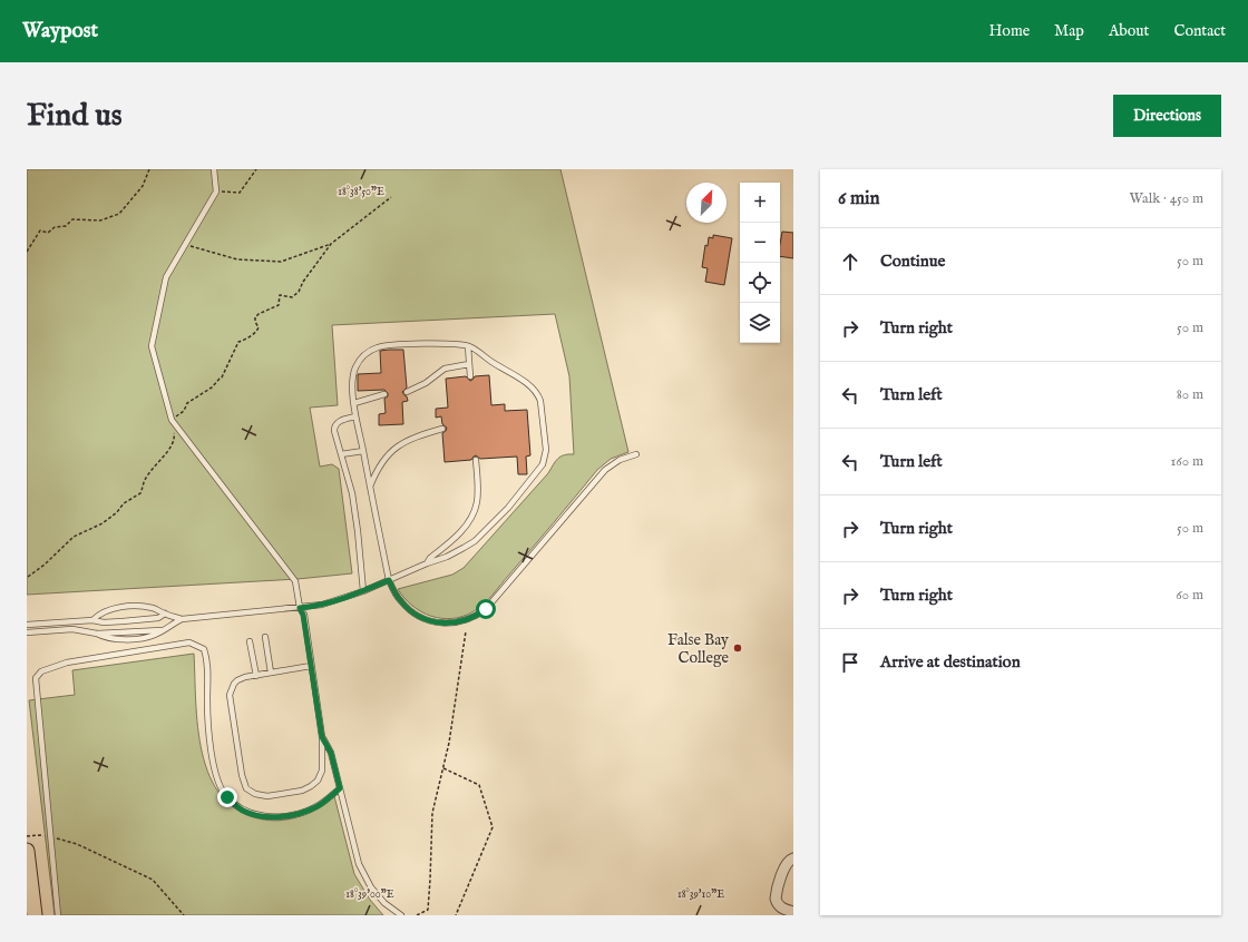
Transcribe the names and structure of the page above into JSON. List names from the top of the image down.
{
  "places": ["False Bay College"],
  "north": "top right",
  "page": {
    "header": "Waypost",
    "nav": [
      "Home",
      "Map",
      "About",
      "Contact"
    ],
    "buttons": "Directions",
    "title": "Find us",
    "heading": ["6 min", "Walk · 450 m"],
    "map_buttons": ["+", "−"],
    "list": [
      ["Continue", "50 m"],
      ["Turn right", "50 m"],
      ["Turn left", "80 m"],
      ["Turn left", "160 m"],
      ["Turn right", "50 m"],
      ["Turn right", "60 m"],
      "Arrive at destination"
    ]
  },
  "coordinates": ["18°38'50\"E", "18°39'00\"E", "18°39'10\"E"]
}
